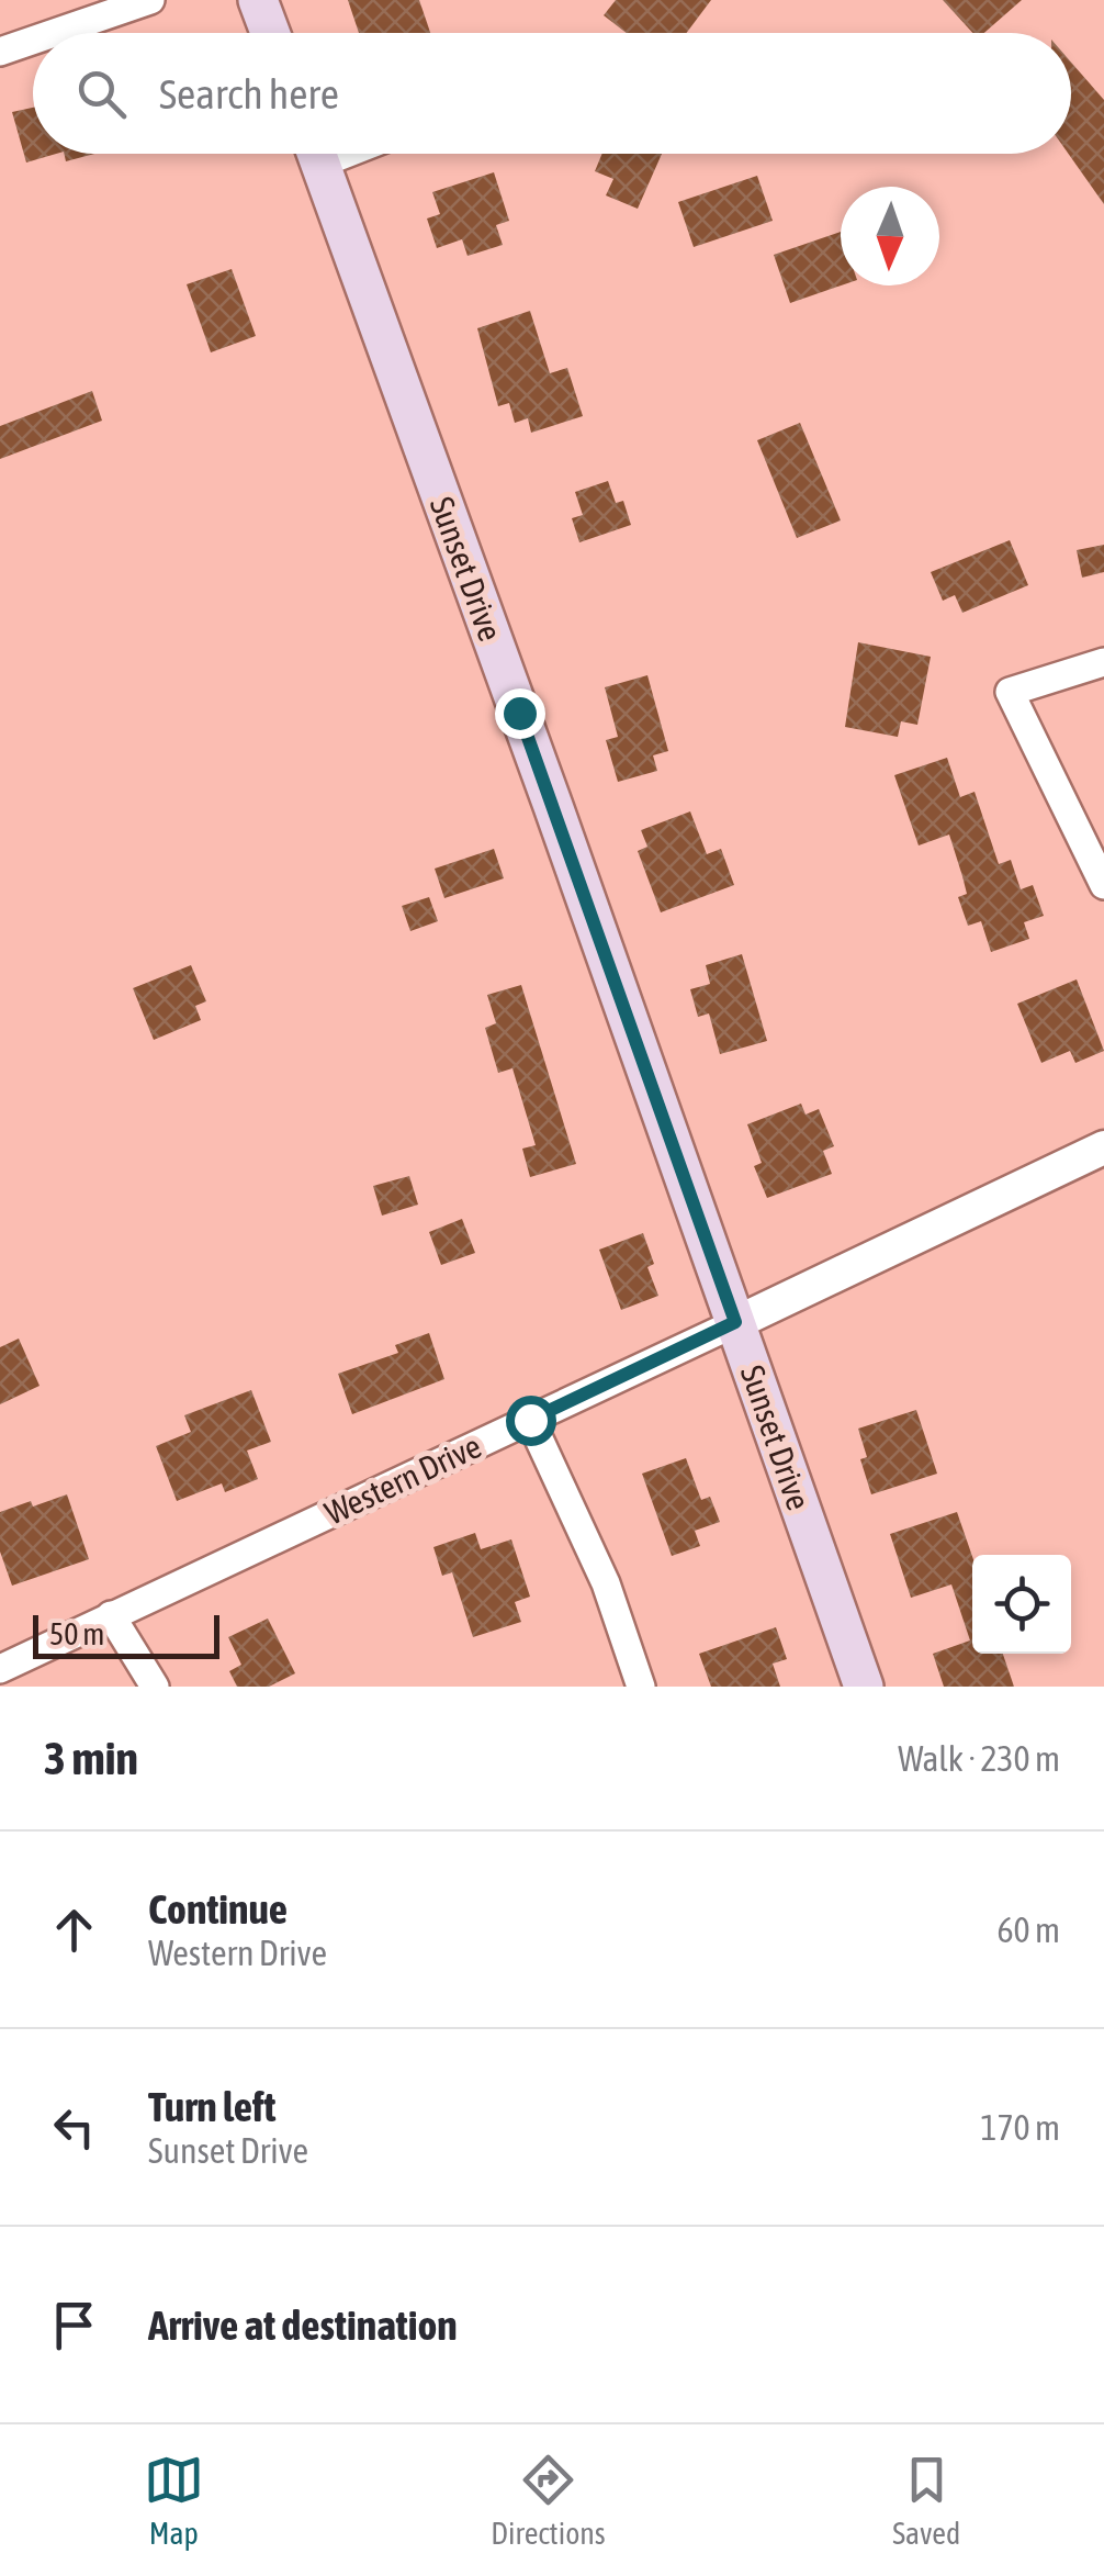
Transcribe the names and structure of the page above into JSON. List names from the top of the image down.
{
  "streets": {
    "main road": ["Sunset Drive"],
    "street": ["Western Drive"]
  },
  "crossings": [
    ["Sunset Drive", "Western Drive"]
  ],
  "scale_bar": "50 m",
  "north": "bottom",
  "page": {
    "search": "Search here",
    "scale": "50 m",
    "heading": ["3 min", "Walk · 230 m"],
    "list": [
      ["Continue", "Western Drive", "60 m"],
      ["Turn left", "Sunset Drive", "170 m"],
      "Arrive at destination"
    ],
    "nav": ["Map", "Directions", "Saved"]
  }
}
